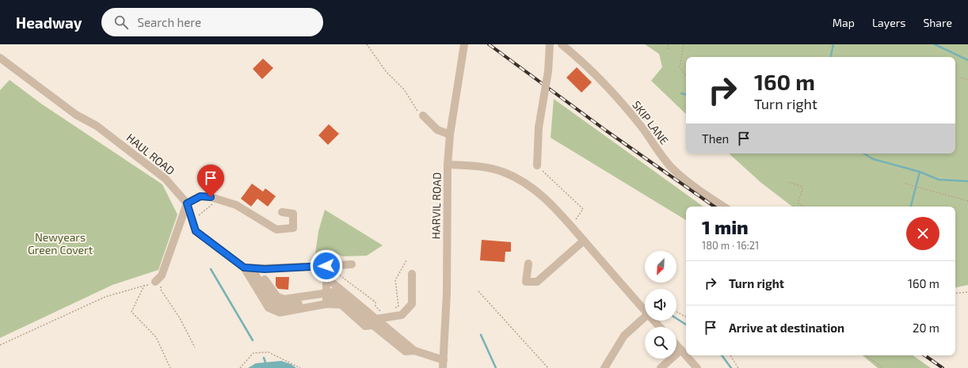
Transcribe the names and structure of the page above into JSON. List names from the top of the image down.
{
  "streets": {
    "street": ["SKIP LANE", "HAUL ROAD", "HARVIL ROAD"]
  },
  "parks": ["Newyears Green Covert"],
  "north": "bottom left",
  "page": {
    "header": "Headway",
    "search": "Search here",
    "nav": ["Map", "Layers", "Share"],
    "turn": ["160 m", "Turn right"],
    "then": "Then",
    "heading": ["1 min", "180 m · 16:21"],
    "list": [
      {
        "name": "Turn right",
        "value": "160 m"
      },
      {
        "name": "Arrive at destination",
        "value": "20 m"
      }
    ]
  }
}
